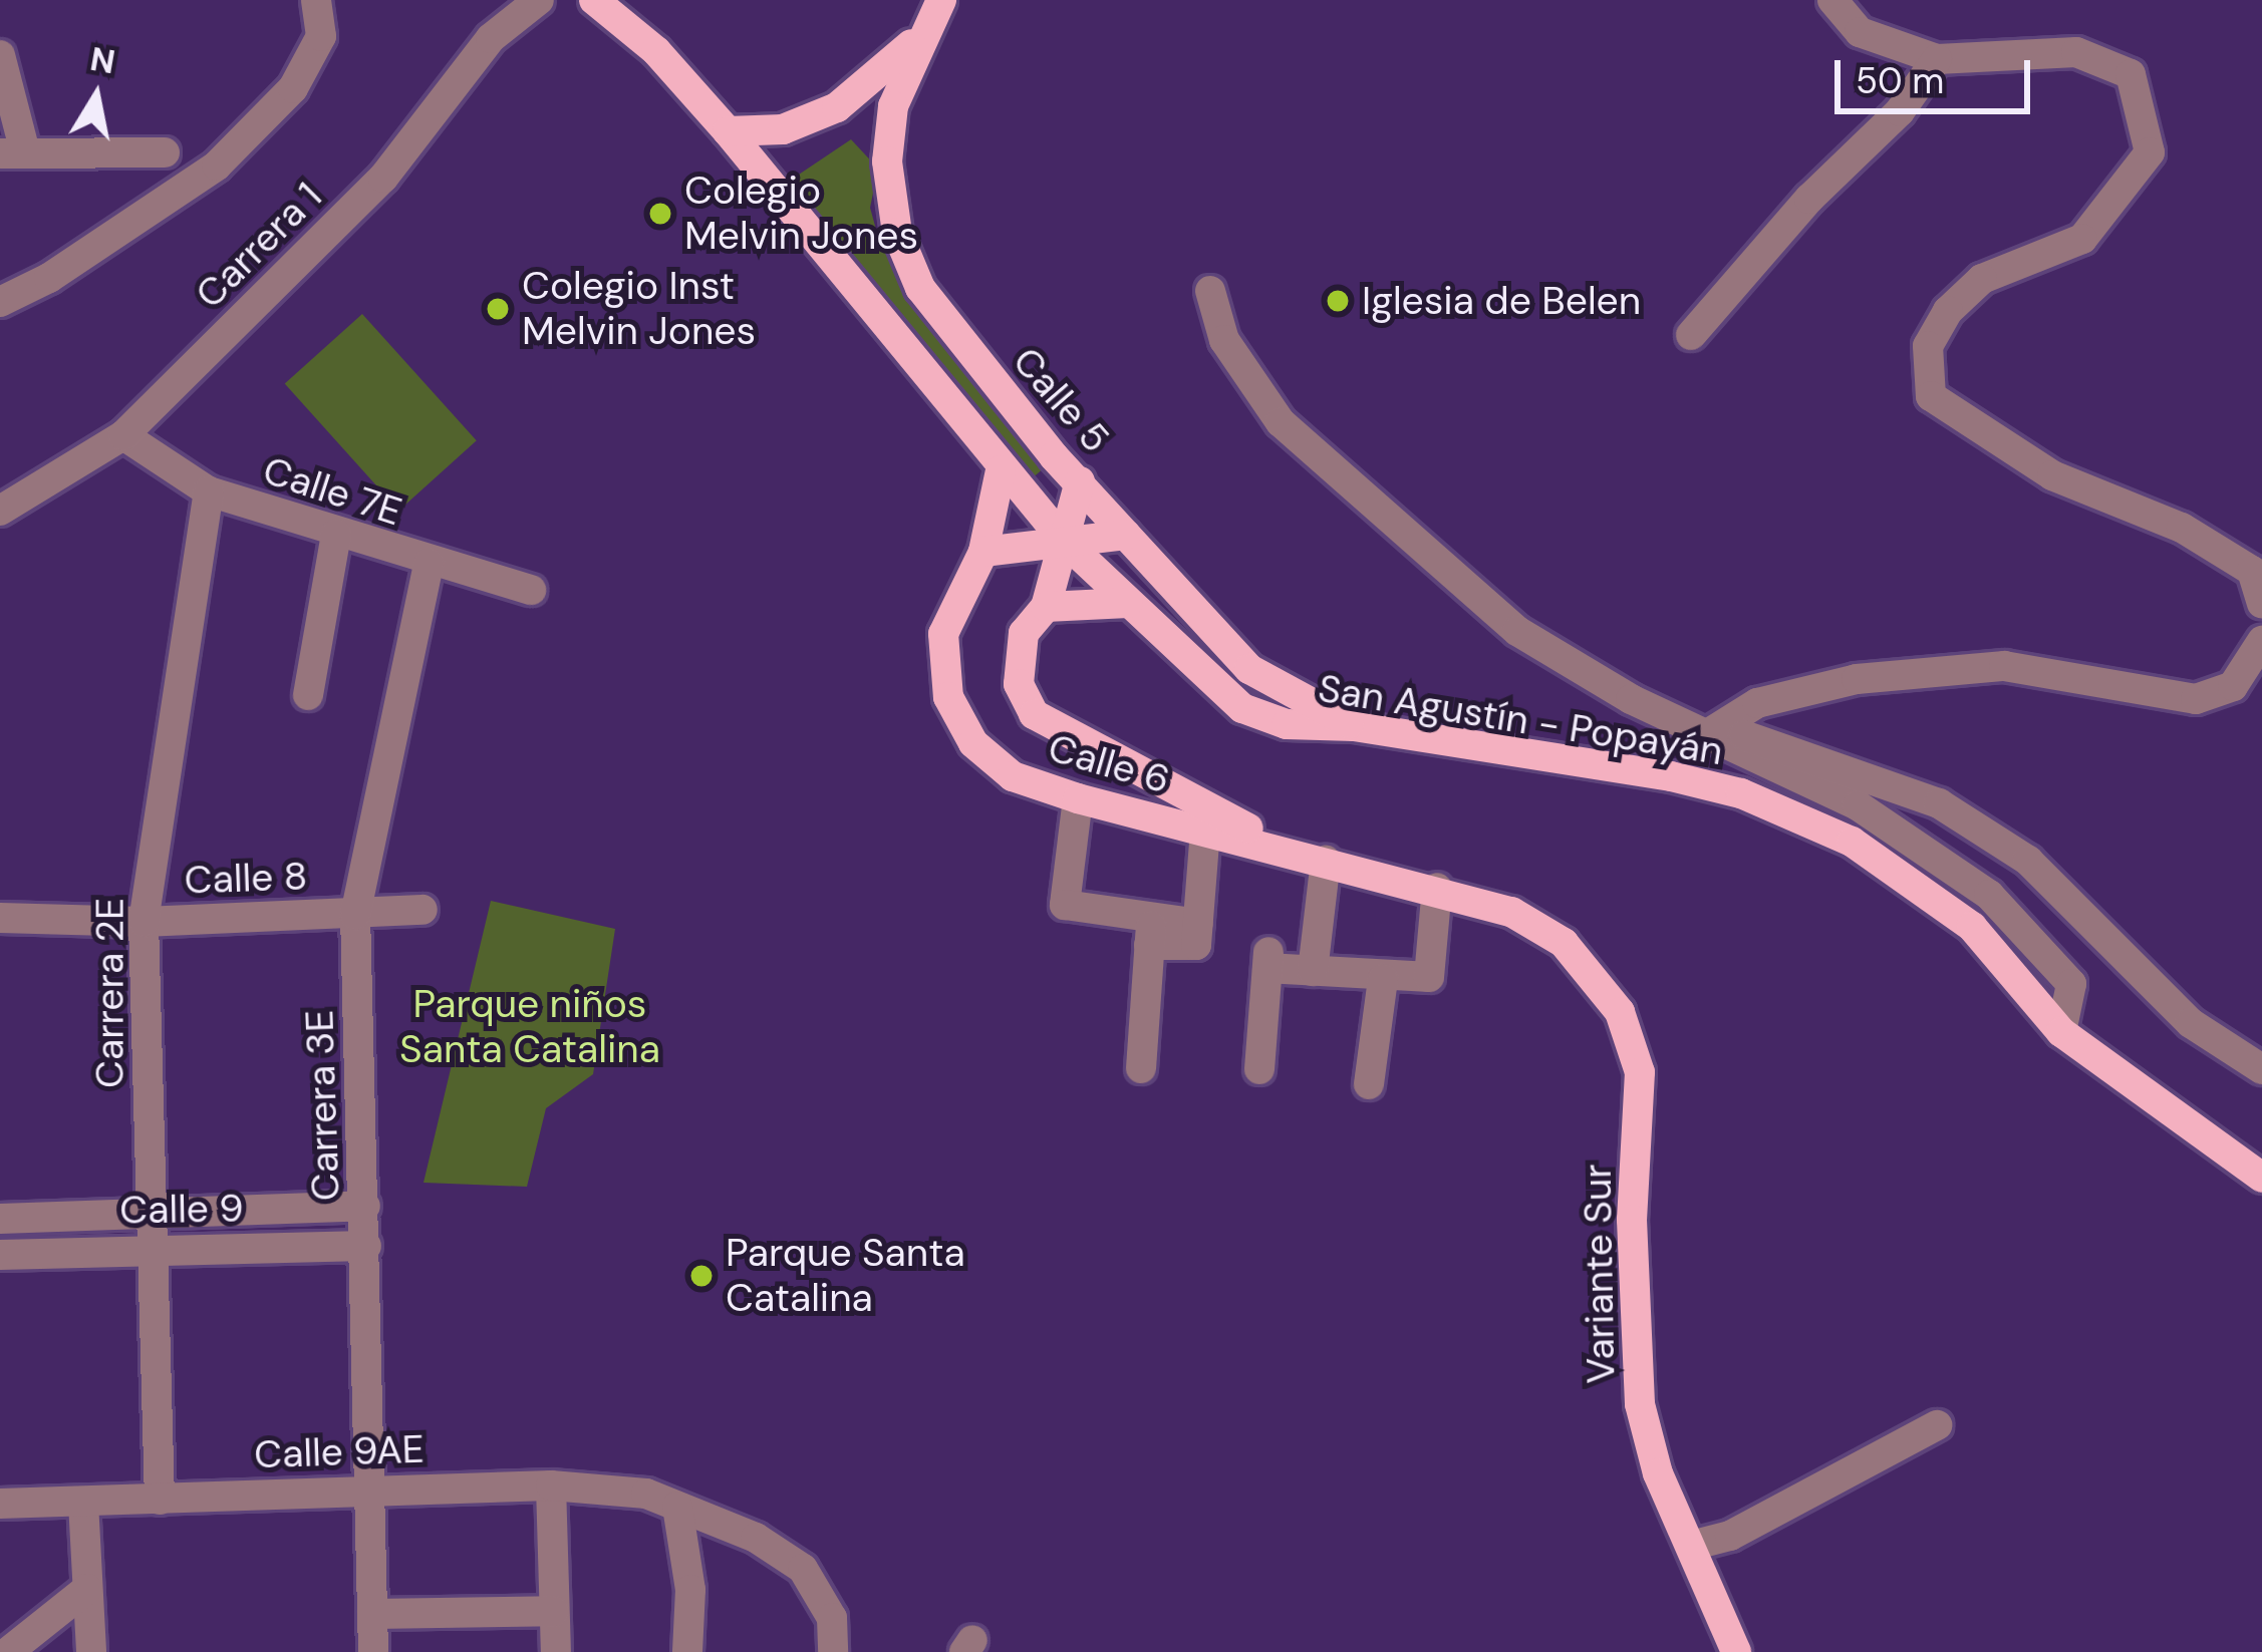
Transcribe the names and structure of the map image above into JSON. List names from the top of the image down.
{
  "streets": {
    "main road": [
      "Calle 5",
      "San Agustín - Popayán",
      "Calle 6",
      "Variante Sur"
    ],
    "street": [
      "Carrera 1",
      "Calle 7E",
      "Calle 8",
      "Carrera 2E",
      "Carrera 3E",
      "Calle 9",
      "Calle 9AE"
    ]
  },
  "crossings": [
    ["Carrera 1", "Calle 7E"],
    ["Calle 5", "San Agustín - Popayán"],
    ["Calle 5", "Calle 6"],
    ["Calle 7E", "Carrera 2E"],
    ["Calle 7E", "Carrera 3E"],
    ["San Agustín - Popayán", "Calle 6"],
    ["Calle 6", "Variante Sur"],
    ["Calle 8", "Carrera 2E"],
    ["Calle 8", "Carrera 3E"],
    ["Carrera 2E", "Calle 9"],
    ["Carrera 2E", "Calle 9AE"],
    ["Carrera 3E", "Calle 9"],
    ["Carrera 3E", "Calle 9AE"]
  ],
  "parks": ["Parque niños Santa Catalina"],
  "places": [
    "Colegio Melvin Jones",
    "Iglesia de Belen",
    "Colegio Inst Melvin Jones",
    "Parque Santa Catalina"
  ],
  "scale_bar": "50 m",
  "north": "top"
}
